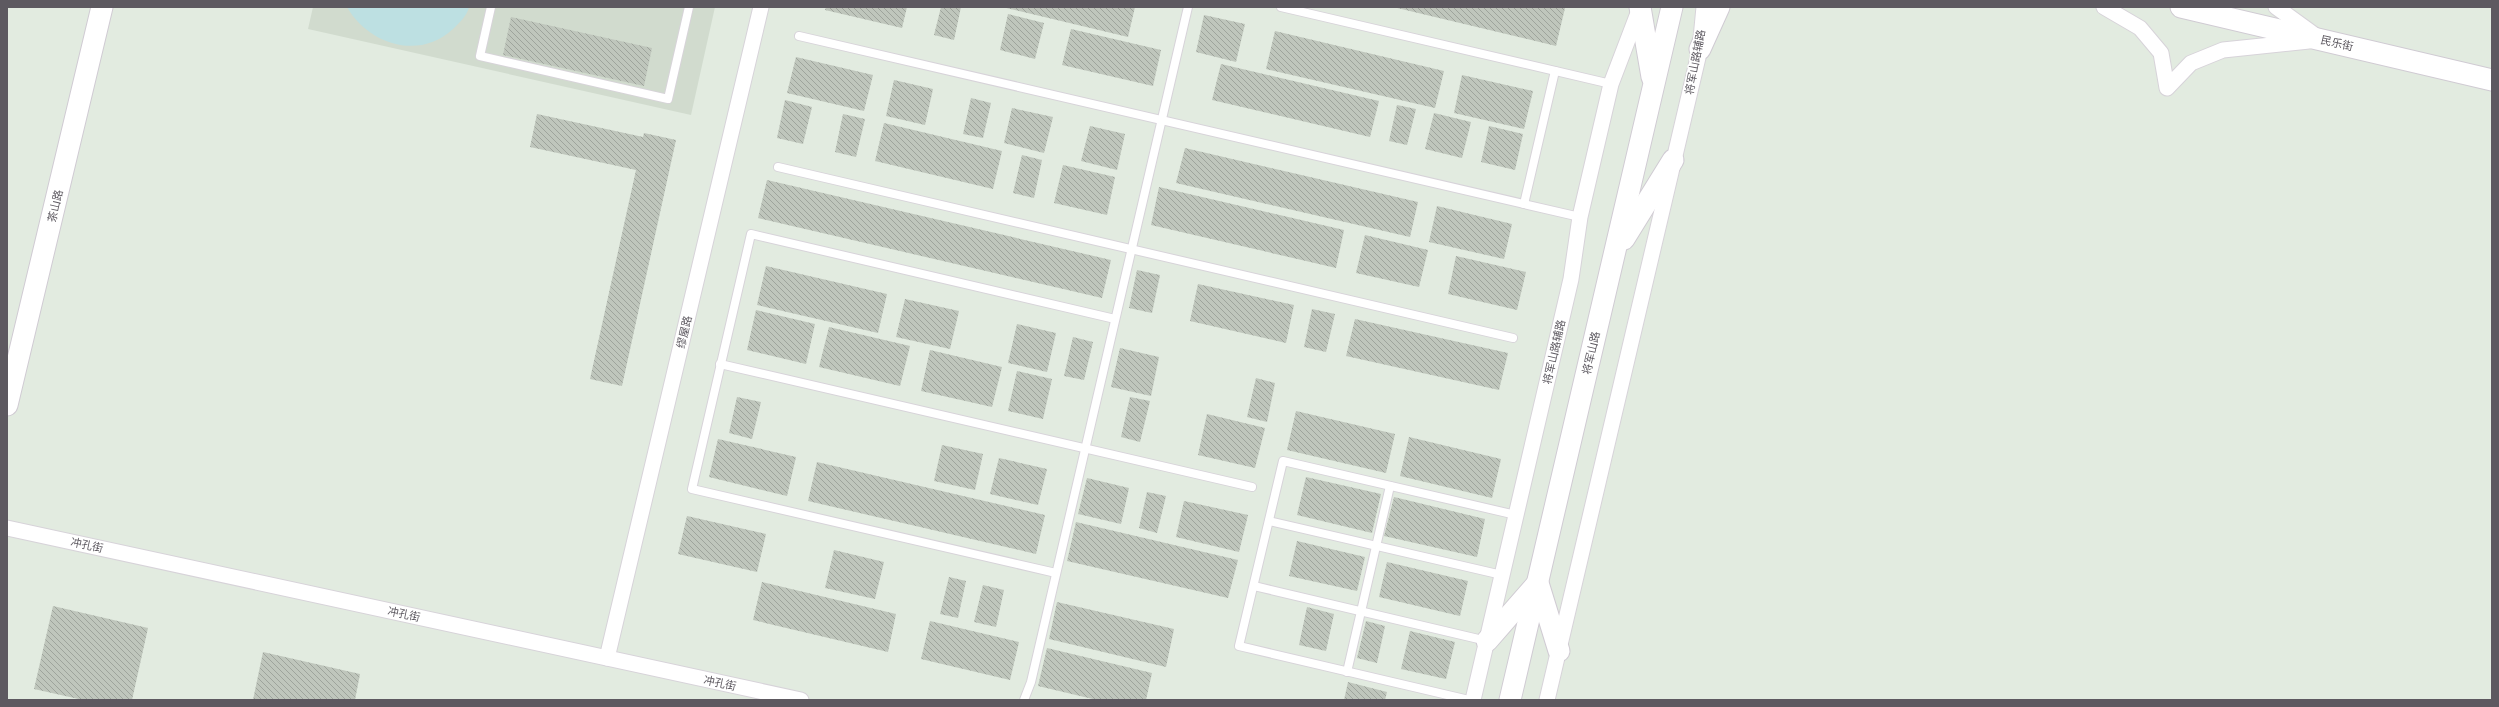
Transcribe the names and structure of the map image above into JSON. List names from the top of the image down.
{
  "streets": {
    "street": [
      "民乐街",
      "将军山路辅路",
      "茶山路",
      "缪屋路",
      "将军山路",
      "冲孔街"
    ]
  },
  "crossings": [
    ["缪屋路", "冲孔街"]
  ]
}
